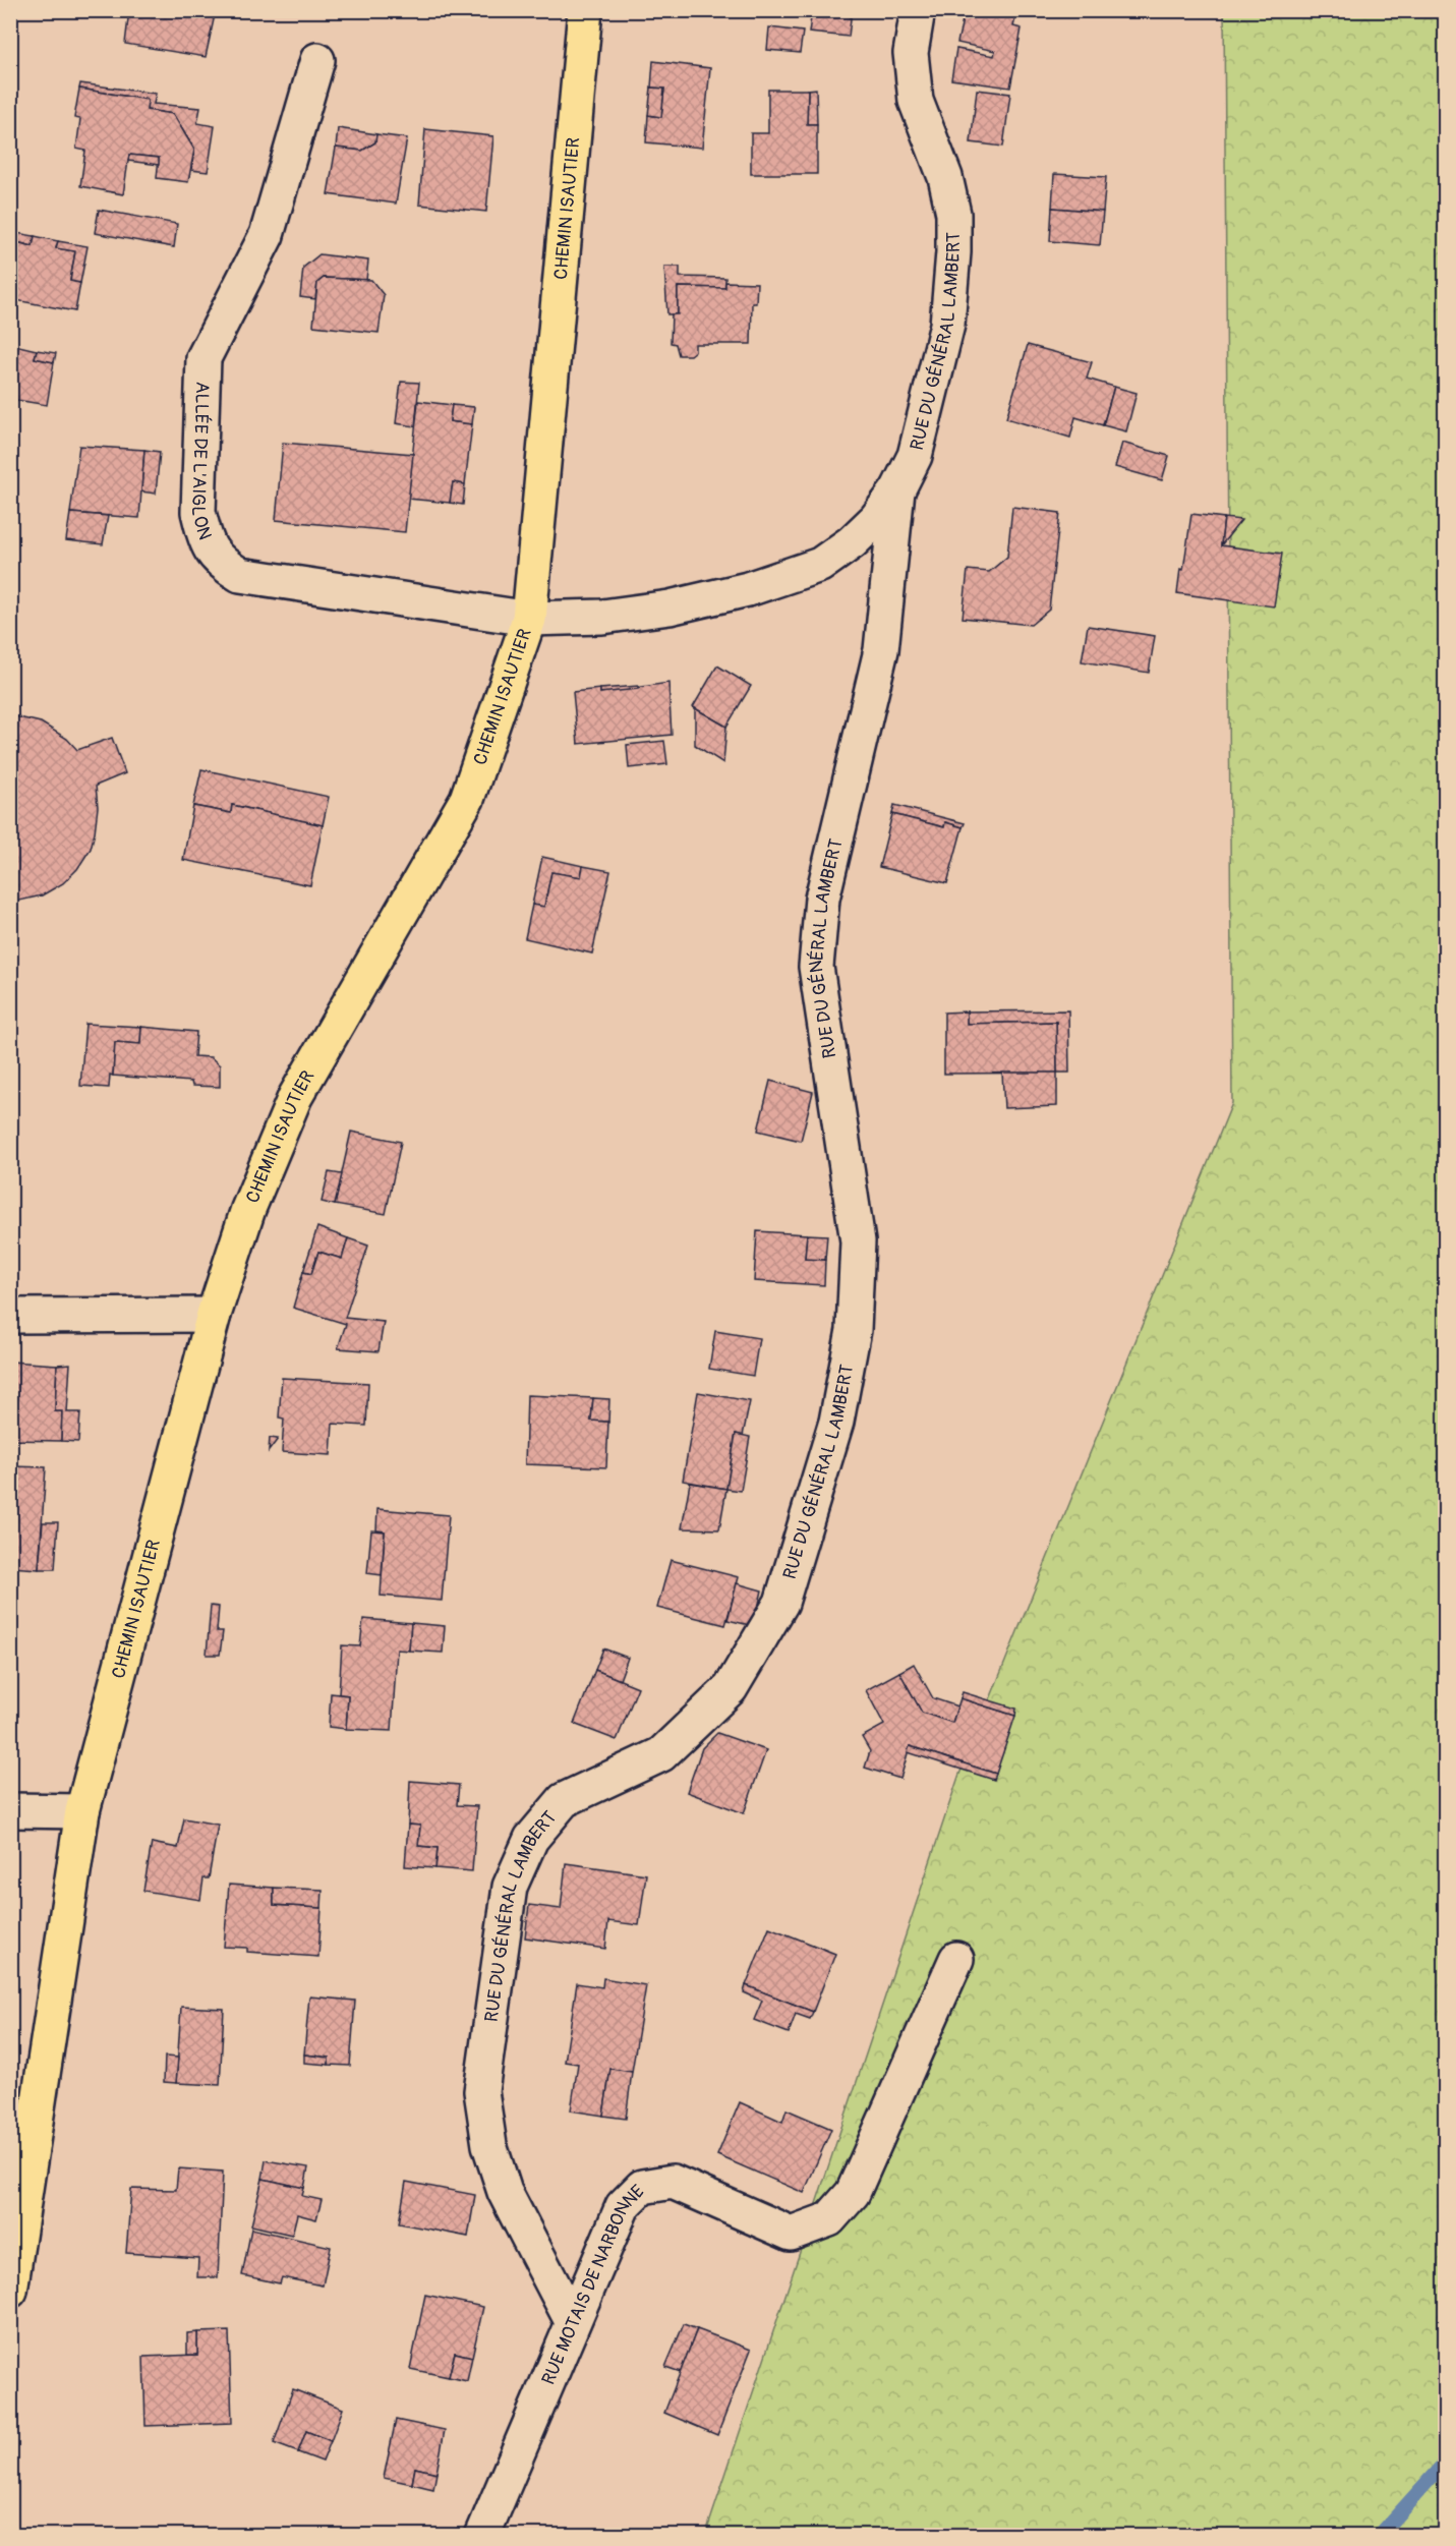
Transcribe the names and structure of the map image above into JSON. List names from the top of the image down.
{
  "streets": {
    "main road": ["CHEMIN ISAUTIER"],
    "street": ["RUE DU GÉNÉRAL LAMBERT", "ALLÉE DE L'AIGLON", "RUE MOTAIS DE NARBONNE"]
  },
  "crossings": [
    ["CHEMIN ISAUTIER", "RUE DU GÉNÉRAL LAMBERT"],
    ["CHEMIN ISAUTIER", "ALLÉE DE L'AIGLON"],
    ["RUE DU GÉNÉRAL LAMBERT", "ALLÉE DE L'AIGLON"],
    ["RUE DU GÉNÉRAL LAMBERT", "RUE MOTAIS DE NARBONNE"]
  ]
}
